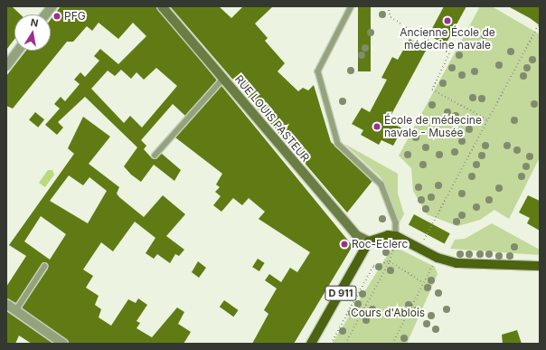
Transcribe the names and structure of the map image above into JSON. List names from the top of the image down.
{
  "streets": {
    "main road": ["D 911"],
    "street": ["RUE LOUIS PASTEUR"]
  },
  "crossings": [
    ["RUE LOUIS PASTEUR", "D 911"]
  ],
  "parks": ["Cours d'Ablois"],
  "places": [
    "PFG",
    "Ancienne École de médecine navale",
    "École de médecine navale - Musée",
    "Roc-Eclerc"
  ],
  "north": "top"
}
